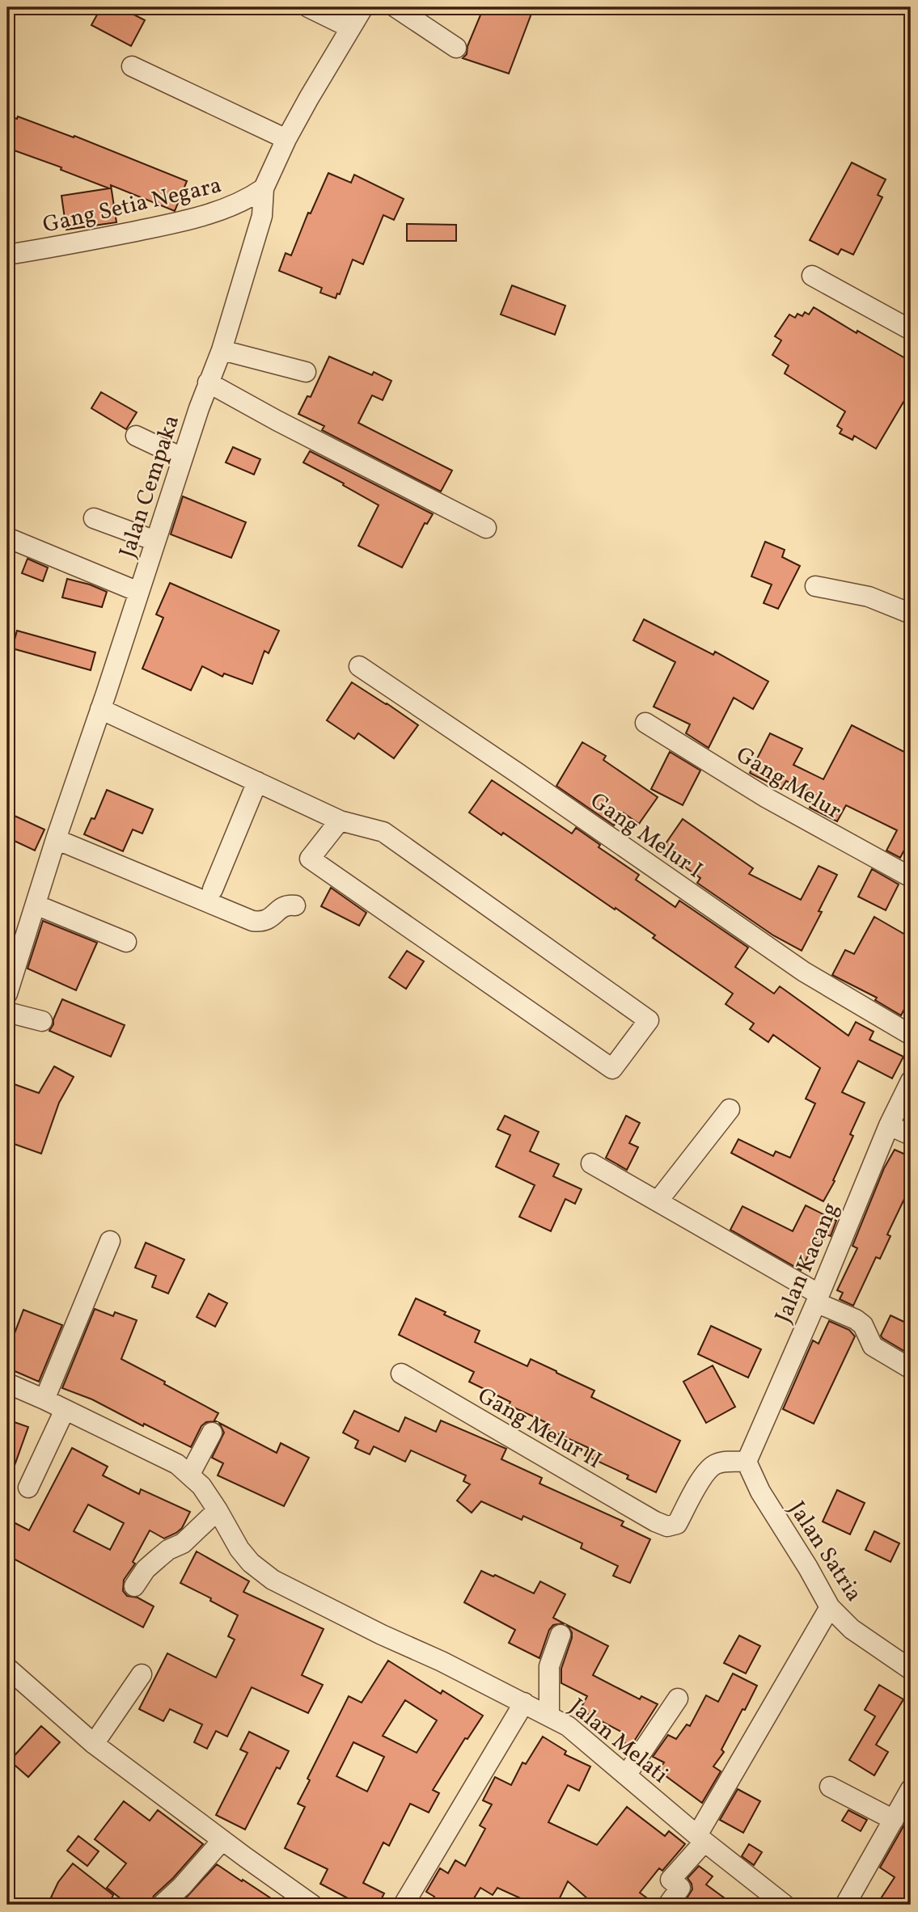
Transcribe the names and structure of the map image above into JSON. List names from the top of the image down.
{
  "streets": {
    "street": [
      "Gang Setia Negara",
      "Jalan Cempaka",
      "Gang Melur",
      "Gang Melur I",
      "Jalan Kacang",
      "Gang Melur II",
      "Jalan Satria",
      "Jalan Melati"
    ]
  },
  "crossings": [
    ["Gang Setia Negara", "Jalan Cempaka"],
    ["Jalan Kacang", "Gang Melur II"],
    ["Jalan Kacang", "Jalan Satria"],
    ["Gang Melur II", "Jalan Satria"]
  ]
}
